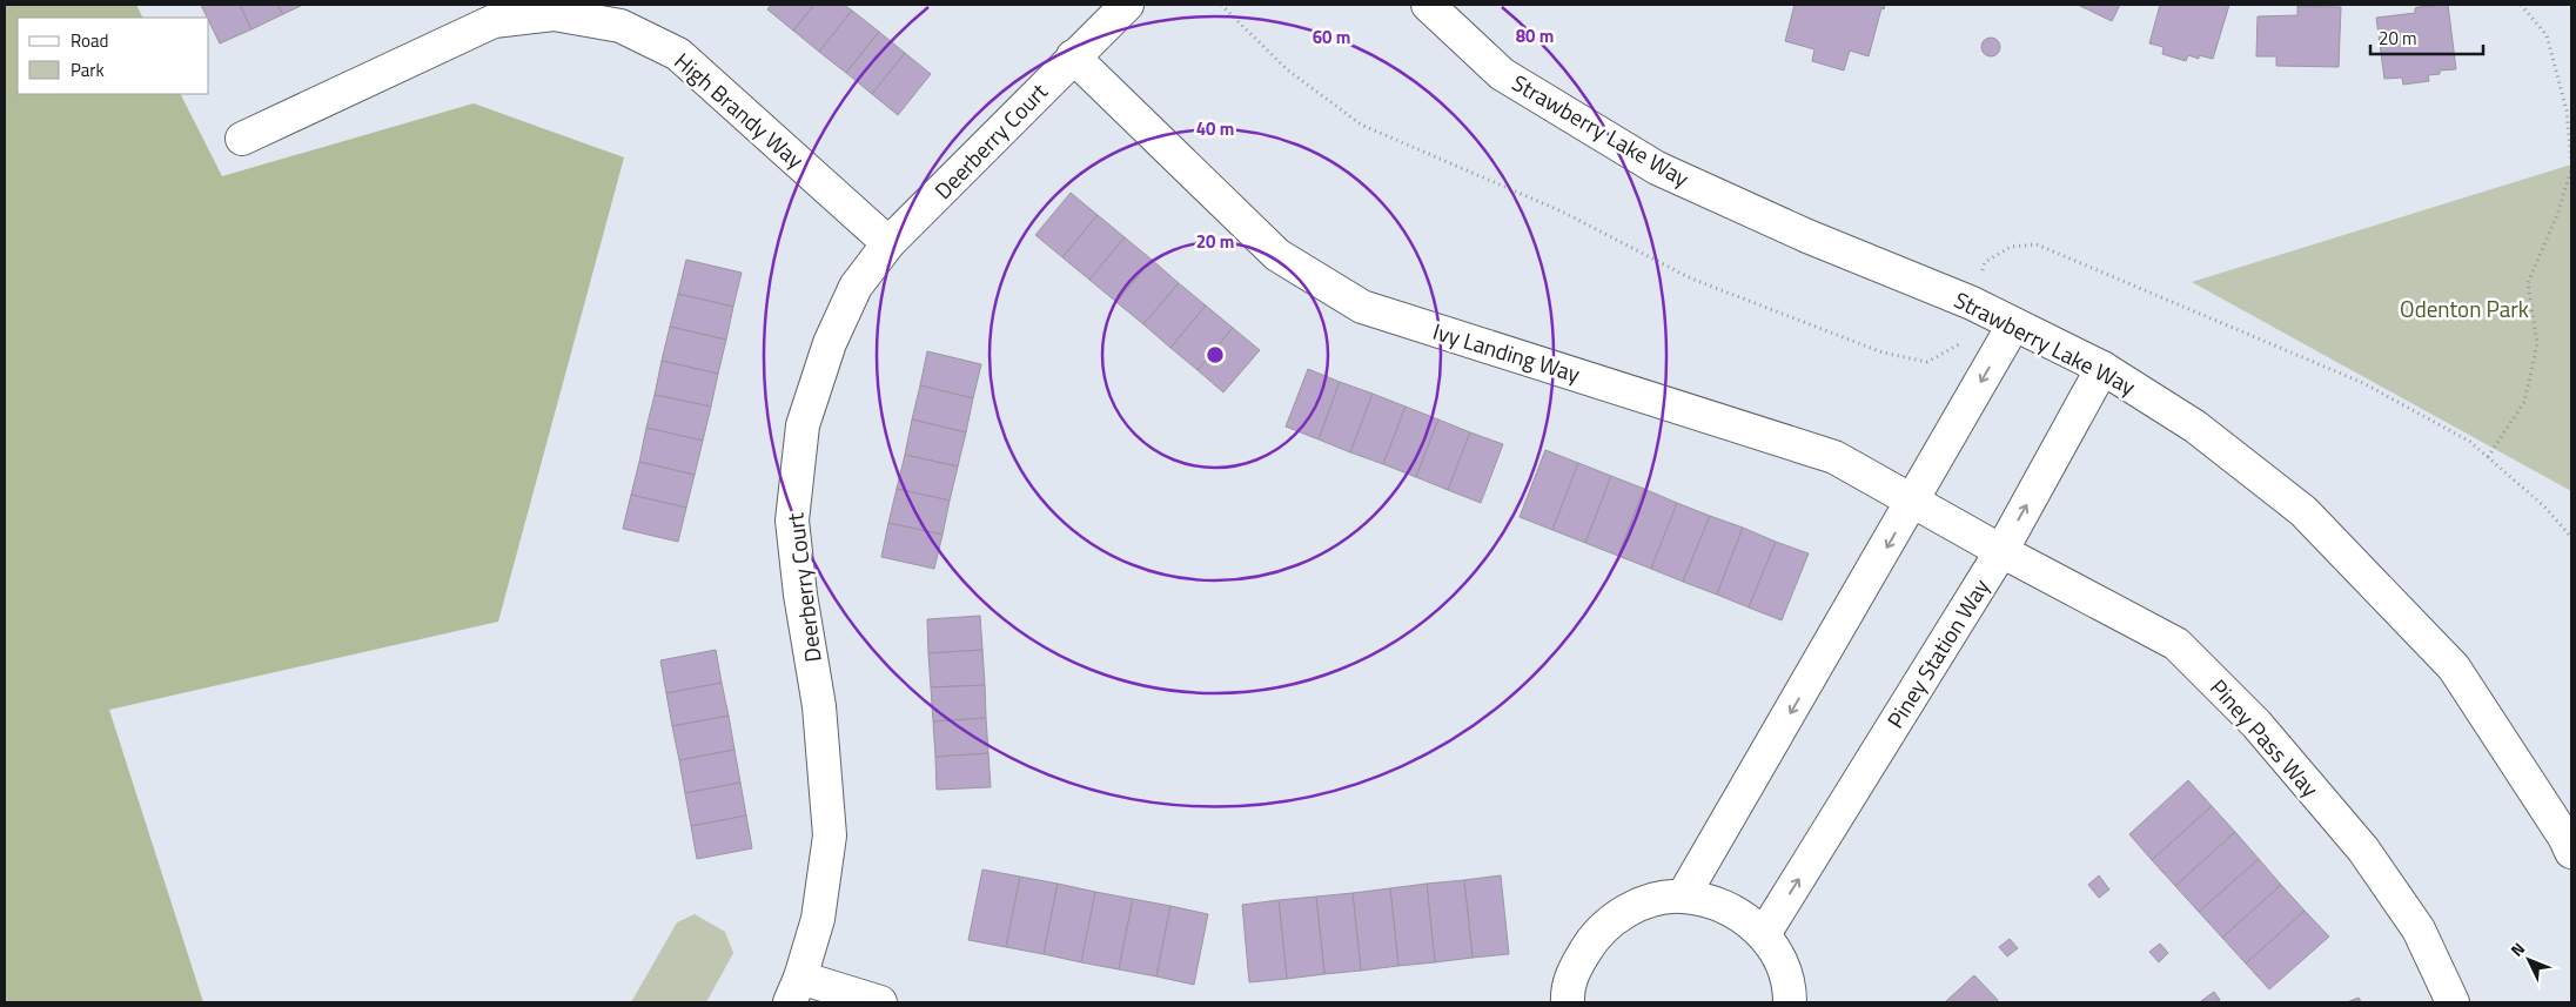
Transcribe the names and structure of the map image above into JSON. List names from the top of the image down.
{
  "streets": {
    "street": [
      "High Brandy Way",
      "Strawberry Lake Way",
      "Deerberry Court",
      "Ivy Landing Way",
      "Piney Station Way",
      "Piney Pass Way"
    ]
  },
  "crossings": [
    ["High Brandy Way", "Deerberry Court"],
    ["Strawberry Lake Way", "Piney Station Way"],
    ["Deerberry Court", "Ivy Landing Way"],
    ["Ivy Landing Way", "Piney Station Way"],
    ["Ivy Landing Way", "Piney Pass Way"],
    ["Piney Station Way", "Piney Pass Way"]
  ],
  "parks": ["Odenton Park"],
  "legend": ["Road", "Park"],
  "scale_bar": "20 m",
  "north": "top left",
  "rings": [
    "80 m",
    "60 m",
    "40 m",
    "20 m"
  ]
}
